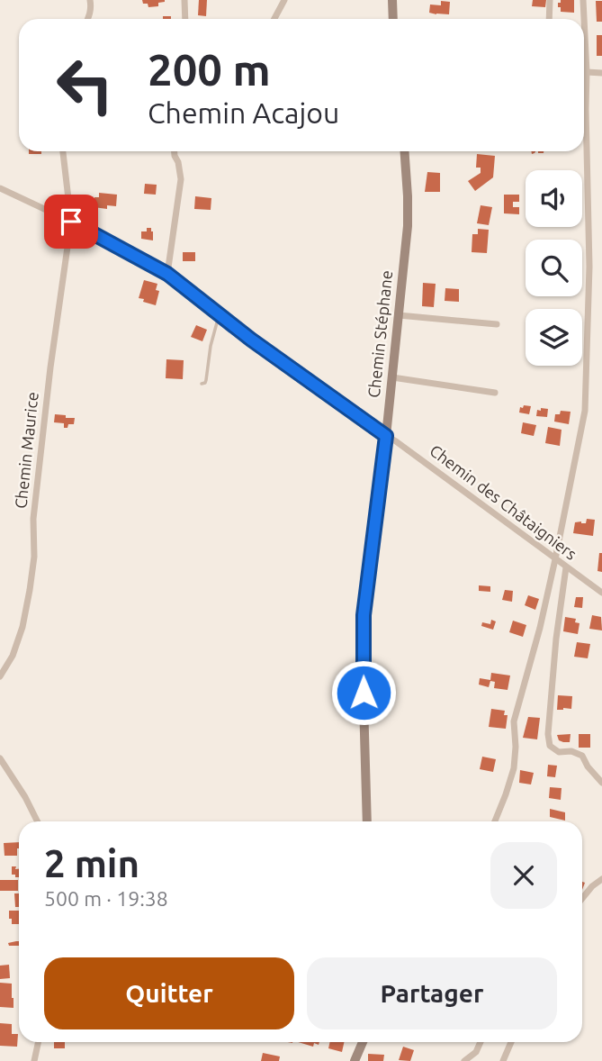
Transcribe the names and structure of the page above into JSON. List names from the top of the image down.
{
  "streets": {
    "main road": ["Chemin Stéphane"],
    "street": ["Chemin Maurice", "Chemin des Châtaigniers"]
  },
  "crossings": [
    ["Chemin Stéphane", "Chemin des Châtaigniers"],
    ["Chemin Maurice", "Chemin des Châtaigniers"]
  ],
  "page": {
    "turn": ["200 m", "Chemin Acajou"],
    "heading": ["2 min", "500 m · 19:38"],
    "buttons": ["Quitter", "Partager"]
  }
}
